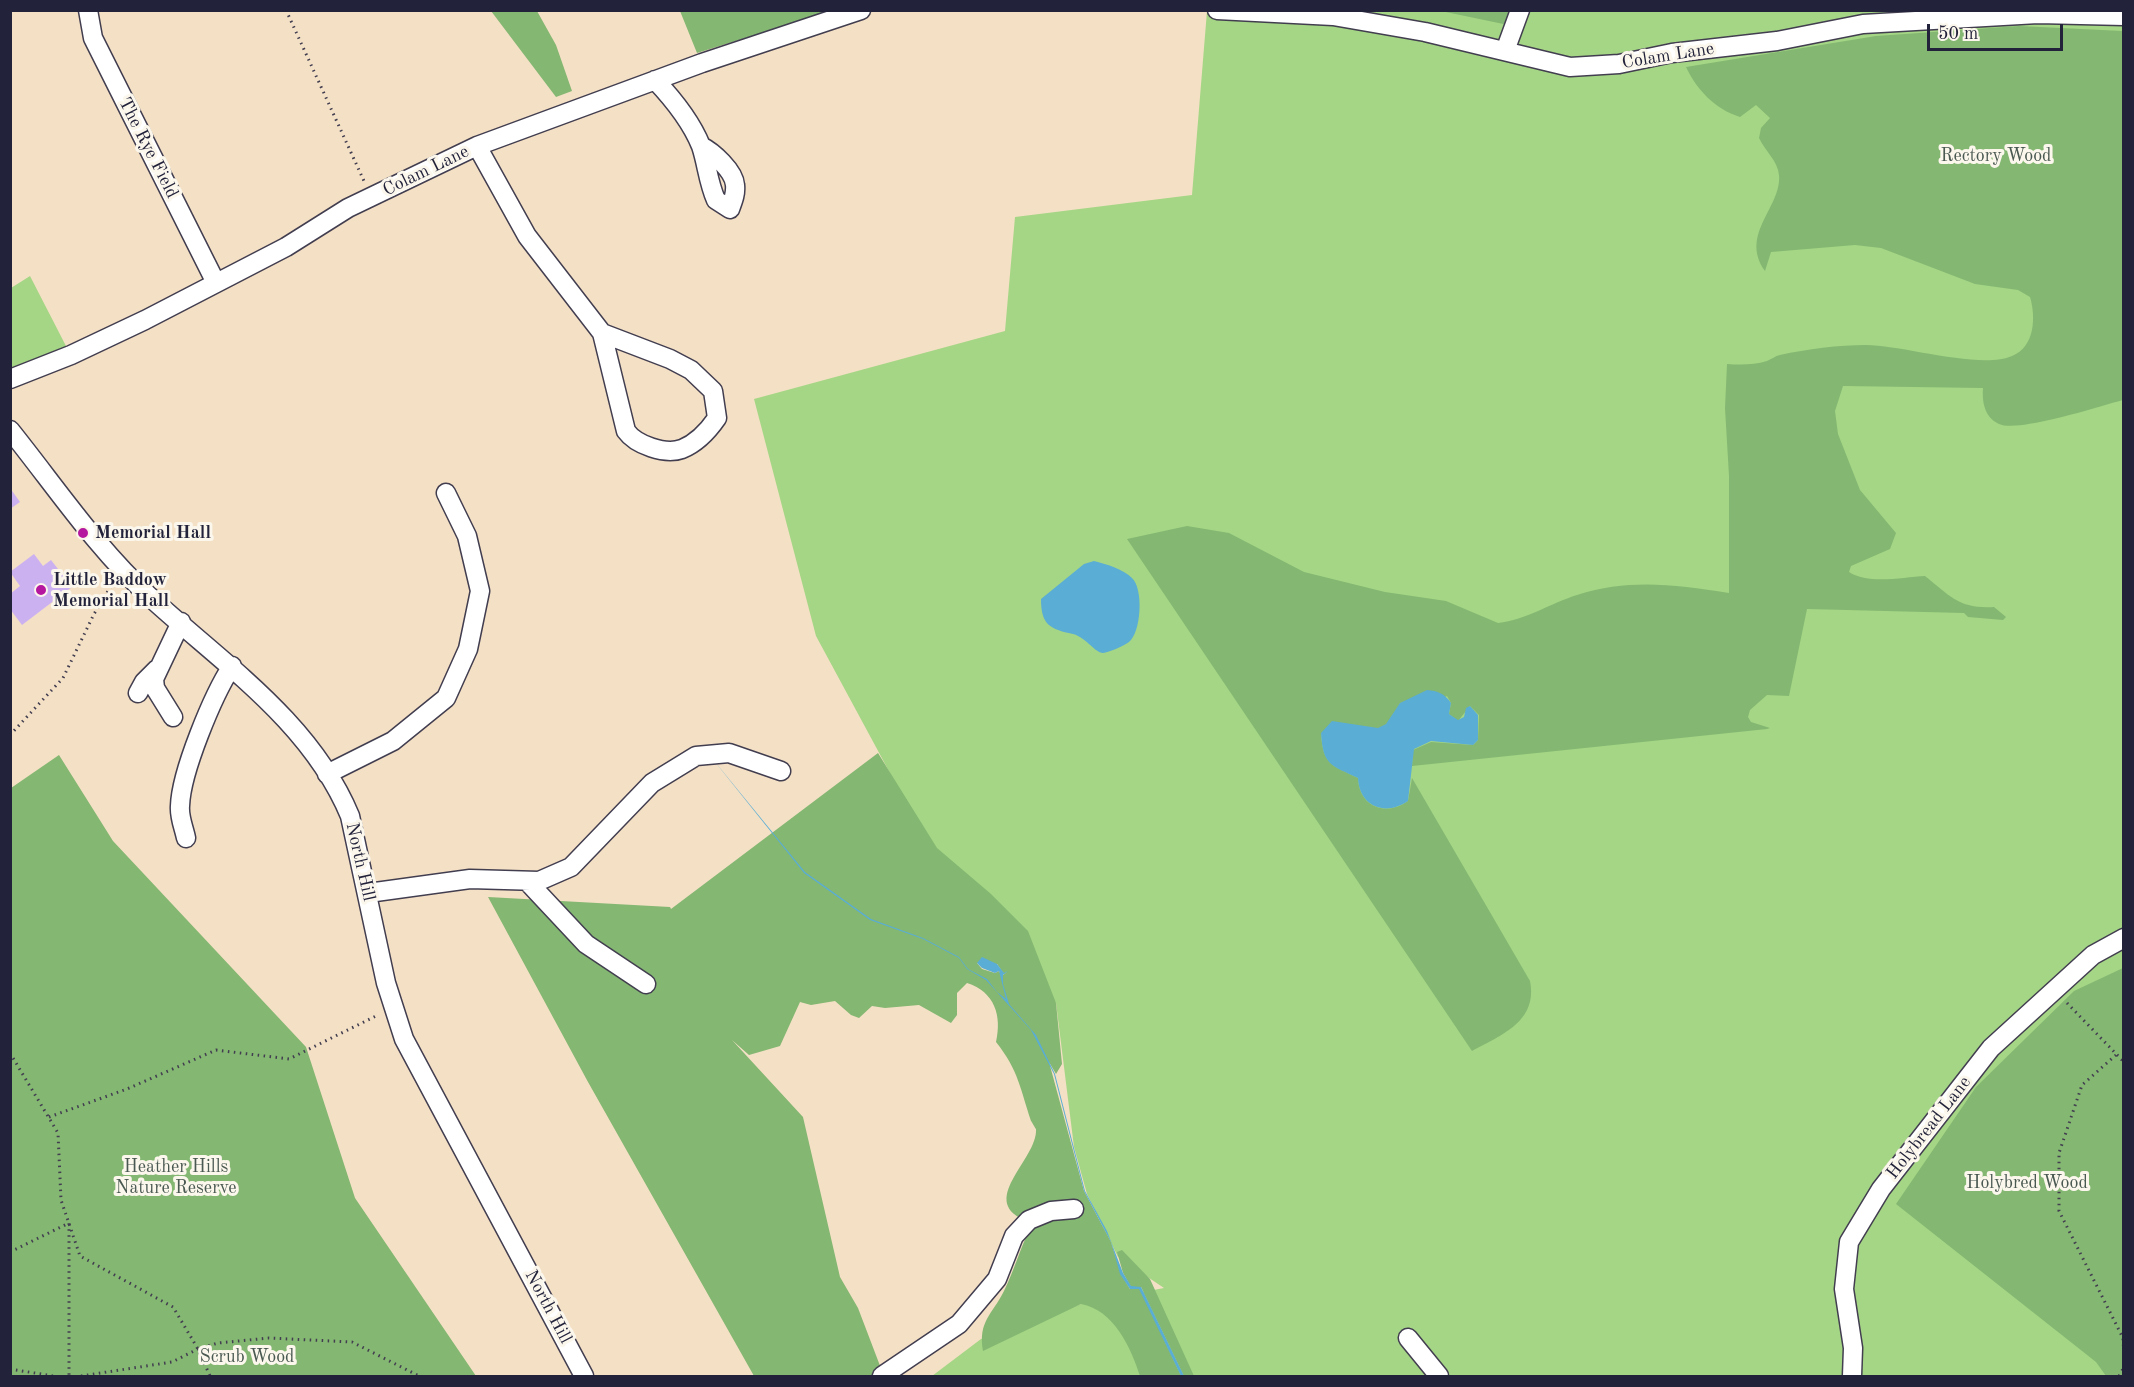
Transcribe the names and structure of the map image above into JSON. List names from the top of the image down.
{
  "streets": {
    "street": [
      "Colam Lane",
      "The Rye Field",
      "North Hill",
      "Holybread Lane"
    ]
  },
  "crossings": [
    ["Colam Lane", "The Rye Field"]
  ],
  "parks": [
    "Rectory Wood",
    "Heather Hills Nature Reserve",
    "Holybred Wood",
    "Scrub Wood"
  ],
  "places": ["Memorial Hall", "Little Baddow Memorial Hall"],
  "scale_bar": "50 m"
}
